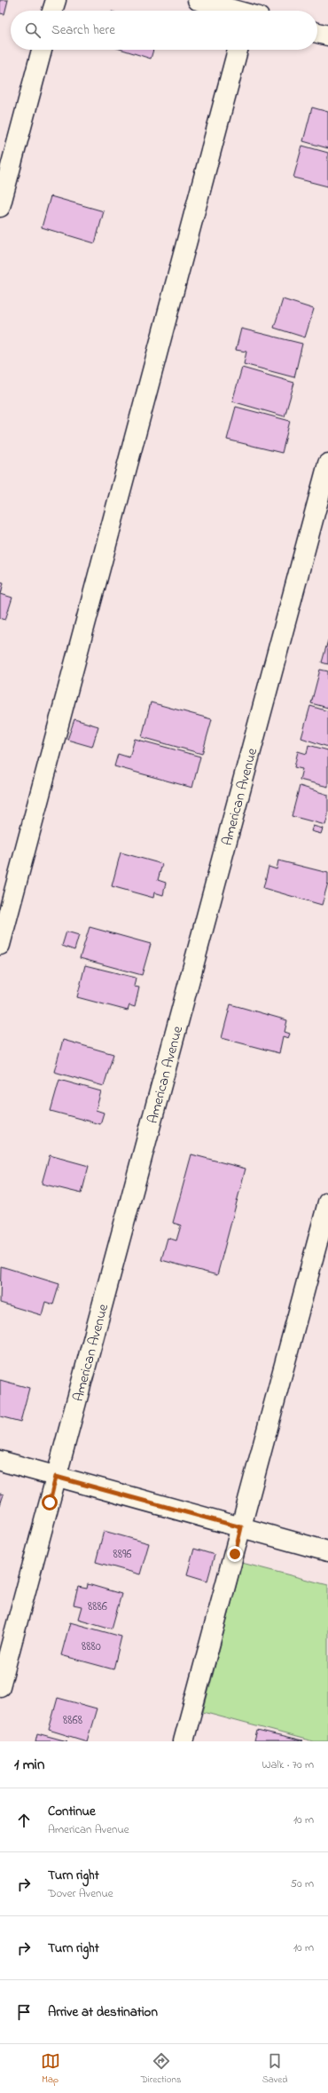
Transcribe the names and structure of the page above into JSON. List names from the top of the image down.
{
  "streets": {
    "street": ["American Avenue"]
  },
  "house_numbers": [
    "8896",
    "8886",
    "8880",
    "8868"
  ],
  "page": {
    "search": "Search here",
    "heading": ["1 min", "Walk · 70 m"],
    "list": [
      ["Continue", "American Avenue", "10 m"],
      ["Turn right", "Dover Avenue", "50 m"],
      ["Turn right", "10 m"],
      "Arrive at destination"
    ],
    "nav": ["Map", "Directions", "Saved"]
  }
}
